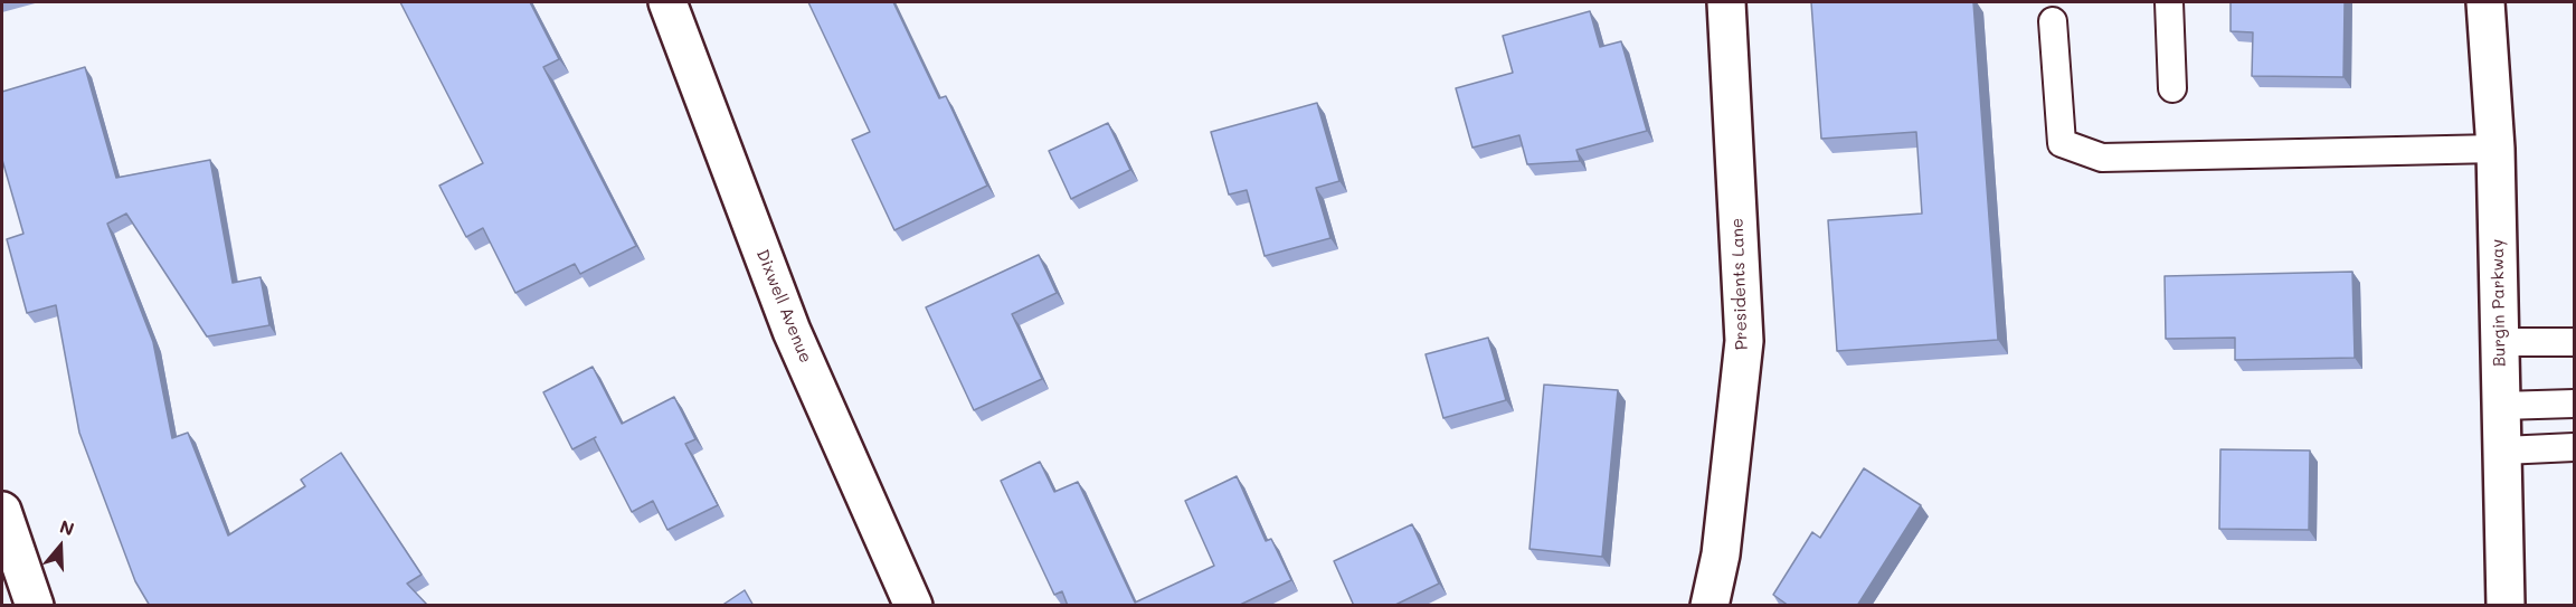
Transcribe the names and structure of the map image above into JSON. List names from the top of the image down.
{
  "streets": {
    "street": ["Presidents Lane", "Burgin Parkway", "Dixwell Avenue"]
  },
  "north": "top"
}
